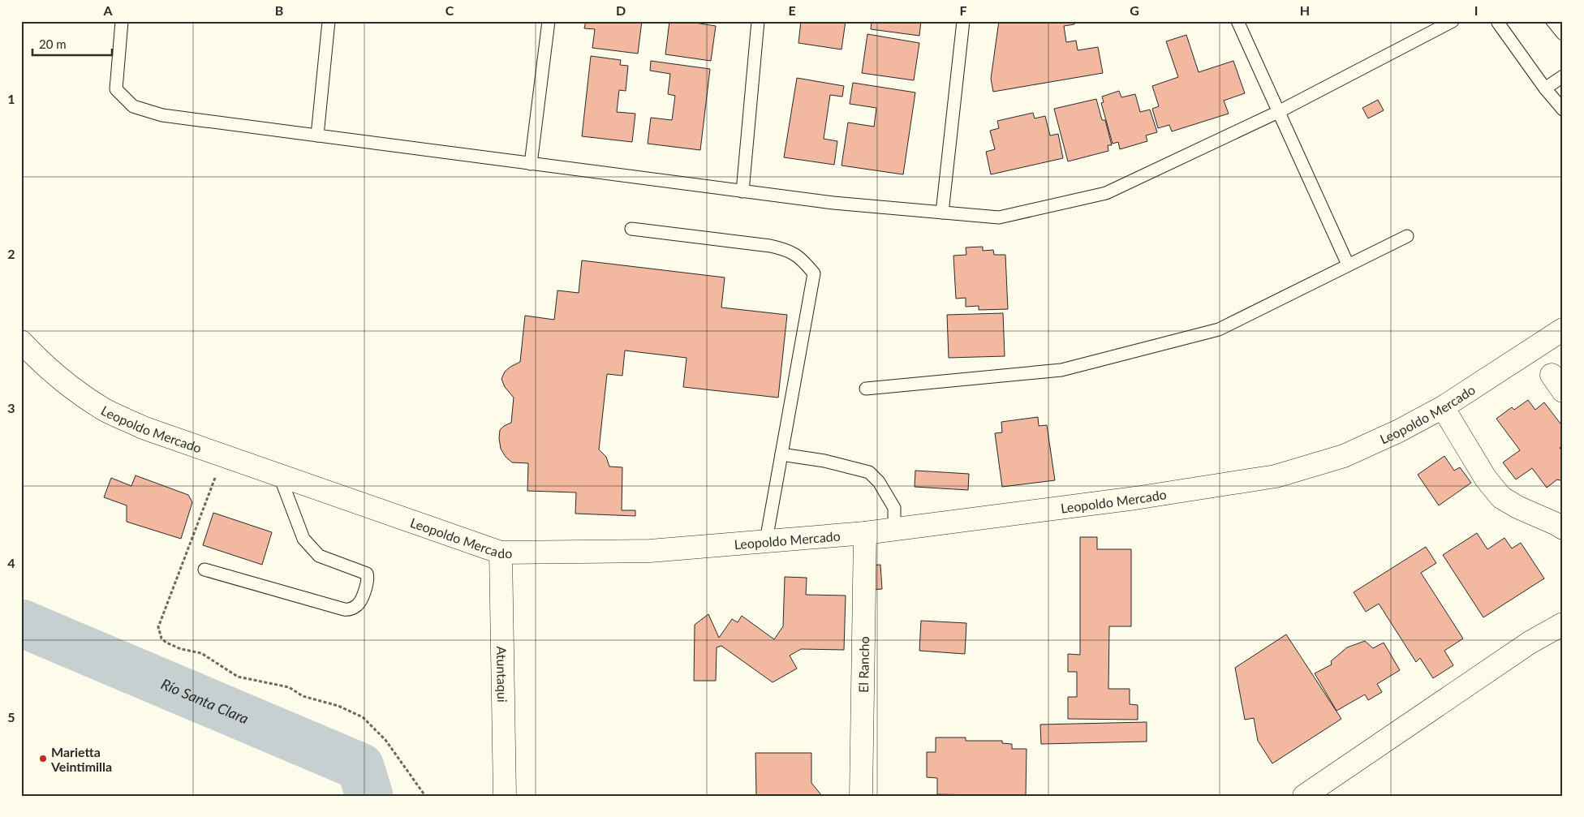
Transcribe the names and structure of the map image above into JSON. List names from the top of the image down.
{
  "streets": {
    "street": ["Leopoldo Mercado", "El Rancho", "Atuntaqui"]
  },
  "crossings": [
    ["Leopoldo Mercado", "El Rancho"],
    ["Leopoldo Mercado", "Atuntaqui"]
  ],
  "water": ["Río Santa Clara"],
  "places": ["Marietta Veintimilla"],
  "scale_bar": "20 m",
  "grid": {
    "columns": [
      "A",
      "B",
      "C",
      "D",
      "E",
      "F",
      "G",
      "H",
      "I"
    ],
    "rows": [
      "1",
      "2",
      "3",
      "4",
      "5"
    ]
  }
}
